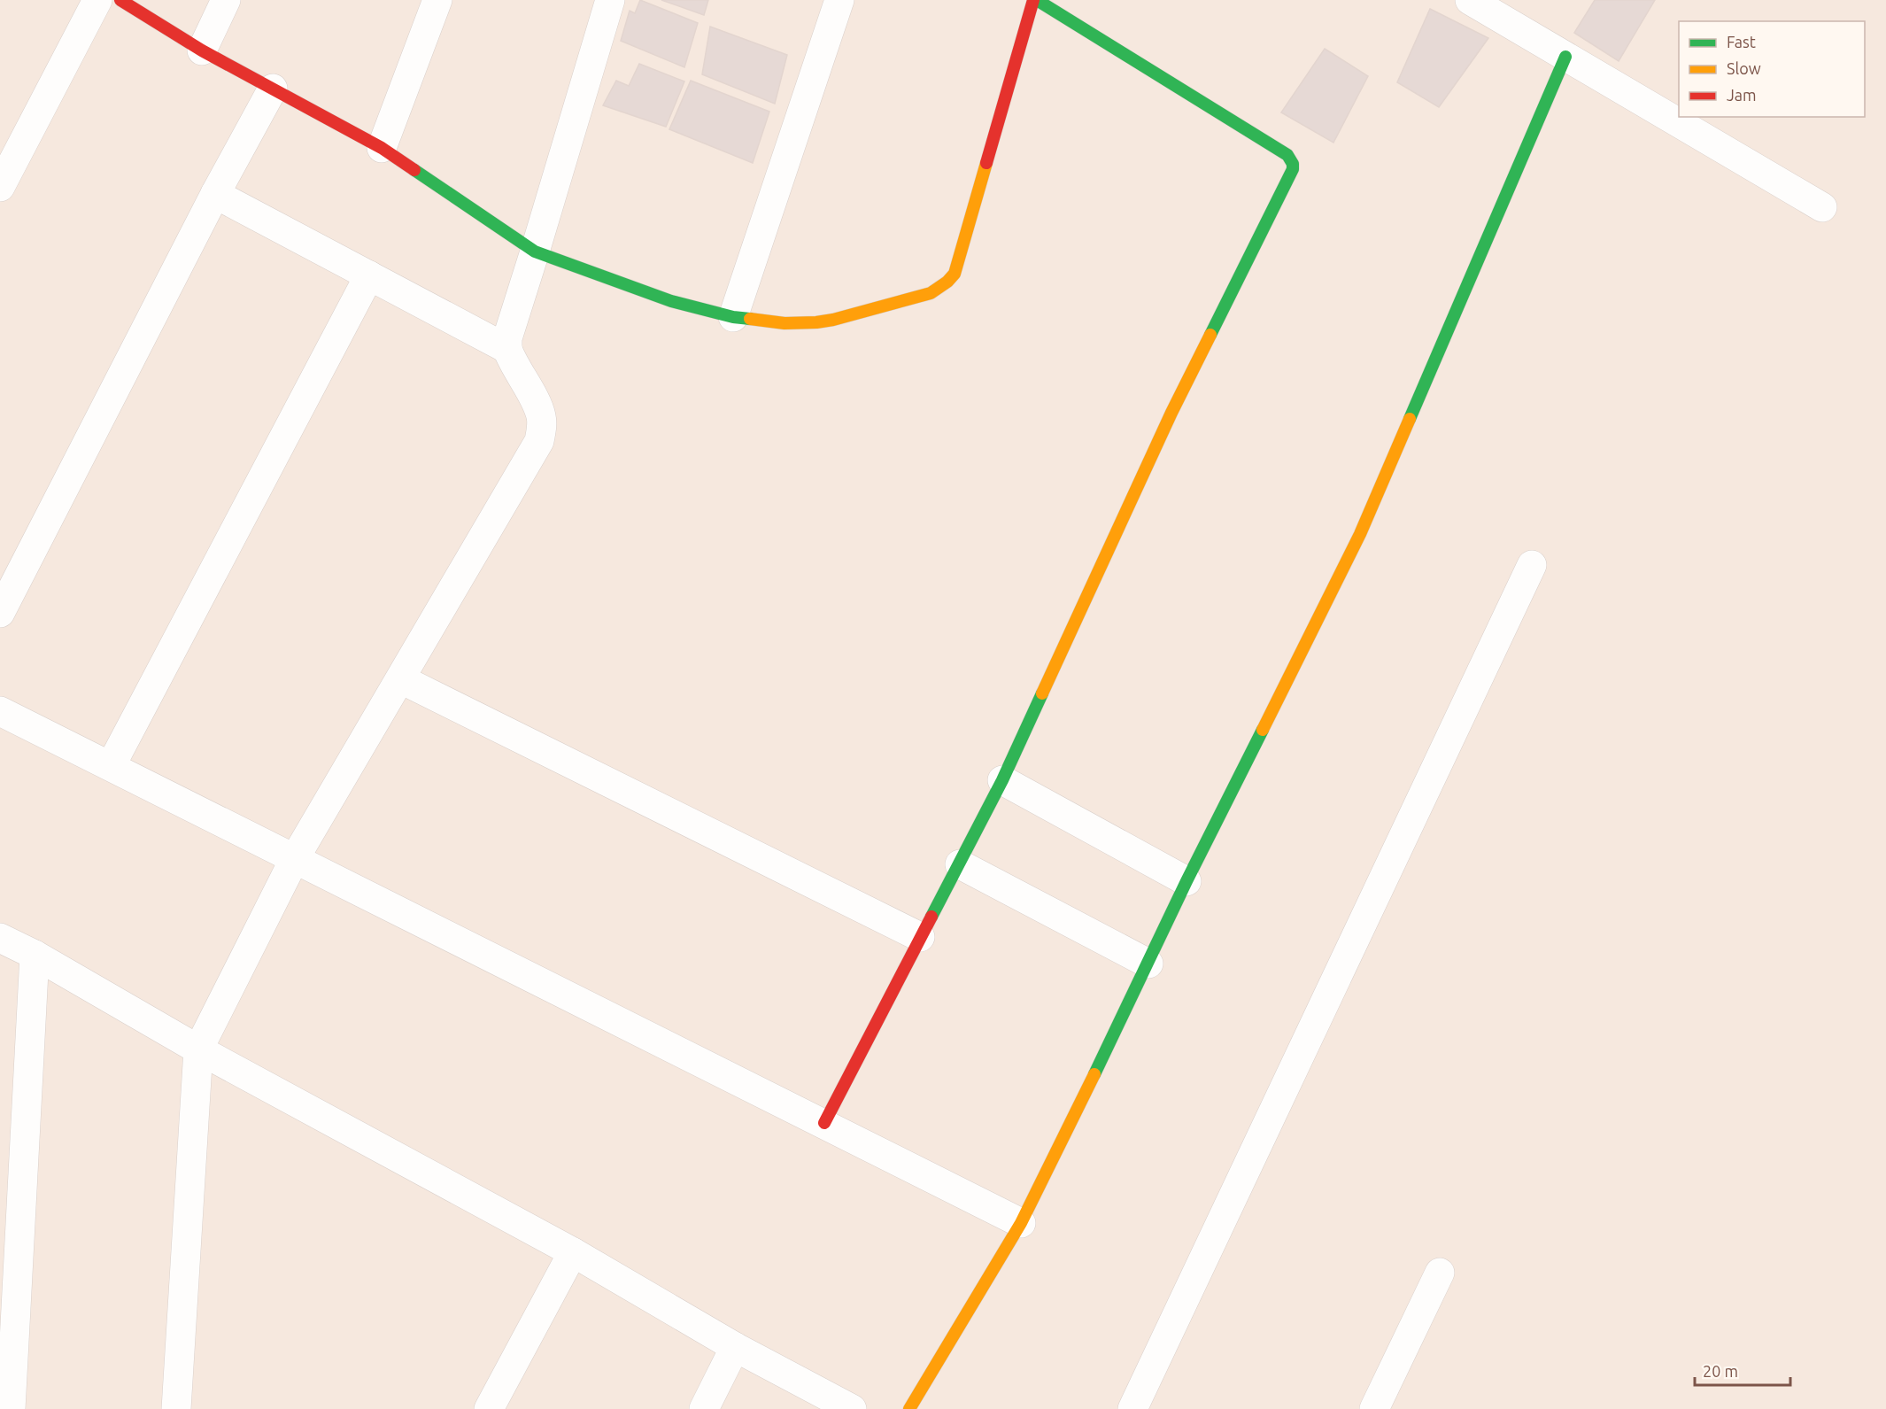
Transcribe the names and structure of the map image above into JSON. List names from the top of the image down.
{
  "legend": ["Fast", "Slow", "Jam"],
  "scale_bar": "20 m"
}
